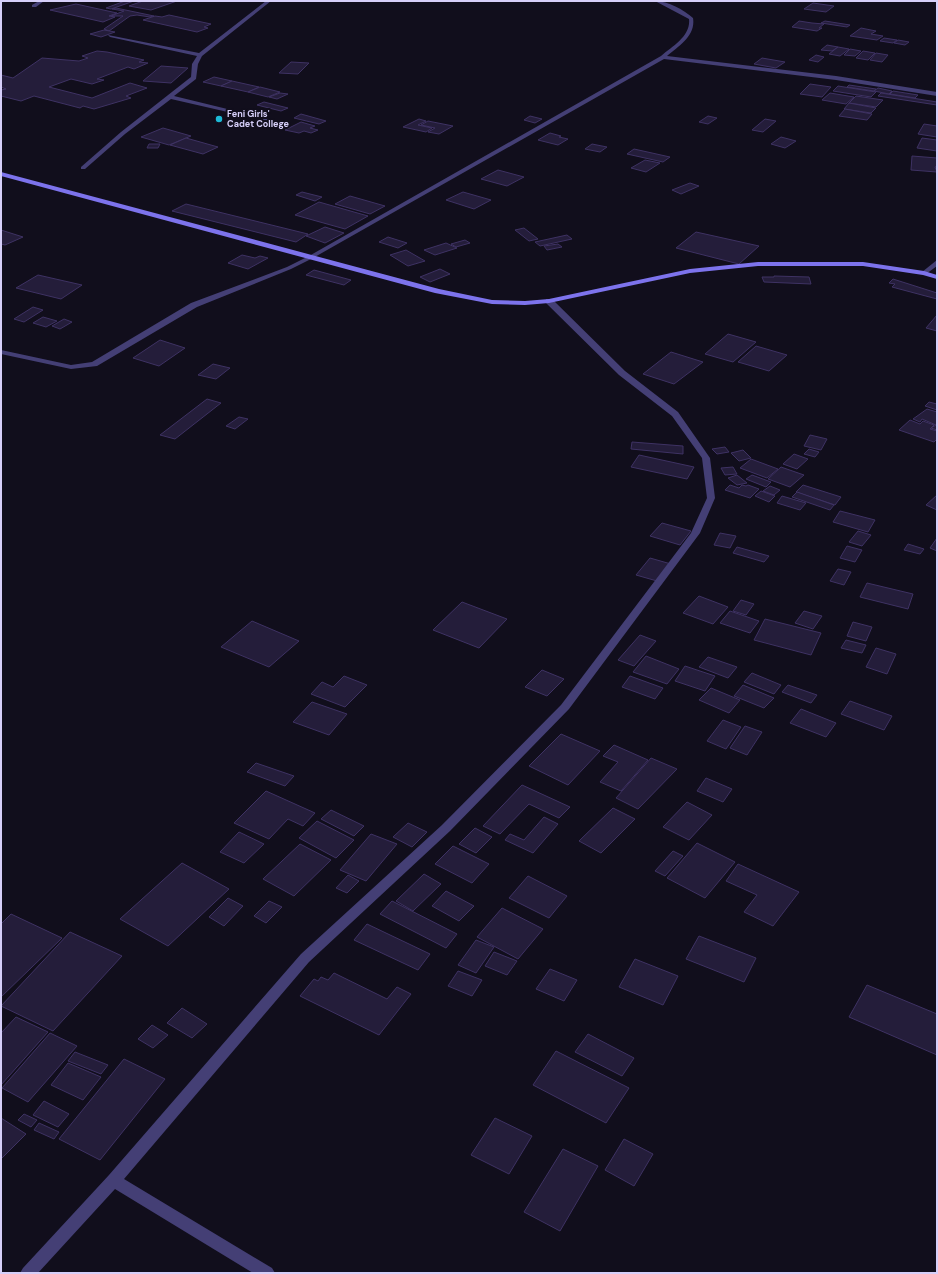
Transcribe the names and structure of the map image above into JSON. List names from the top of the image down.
{
  "places": ["Feni Girls' Cadet College"]
}
